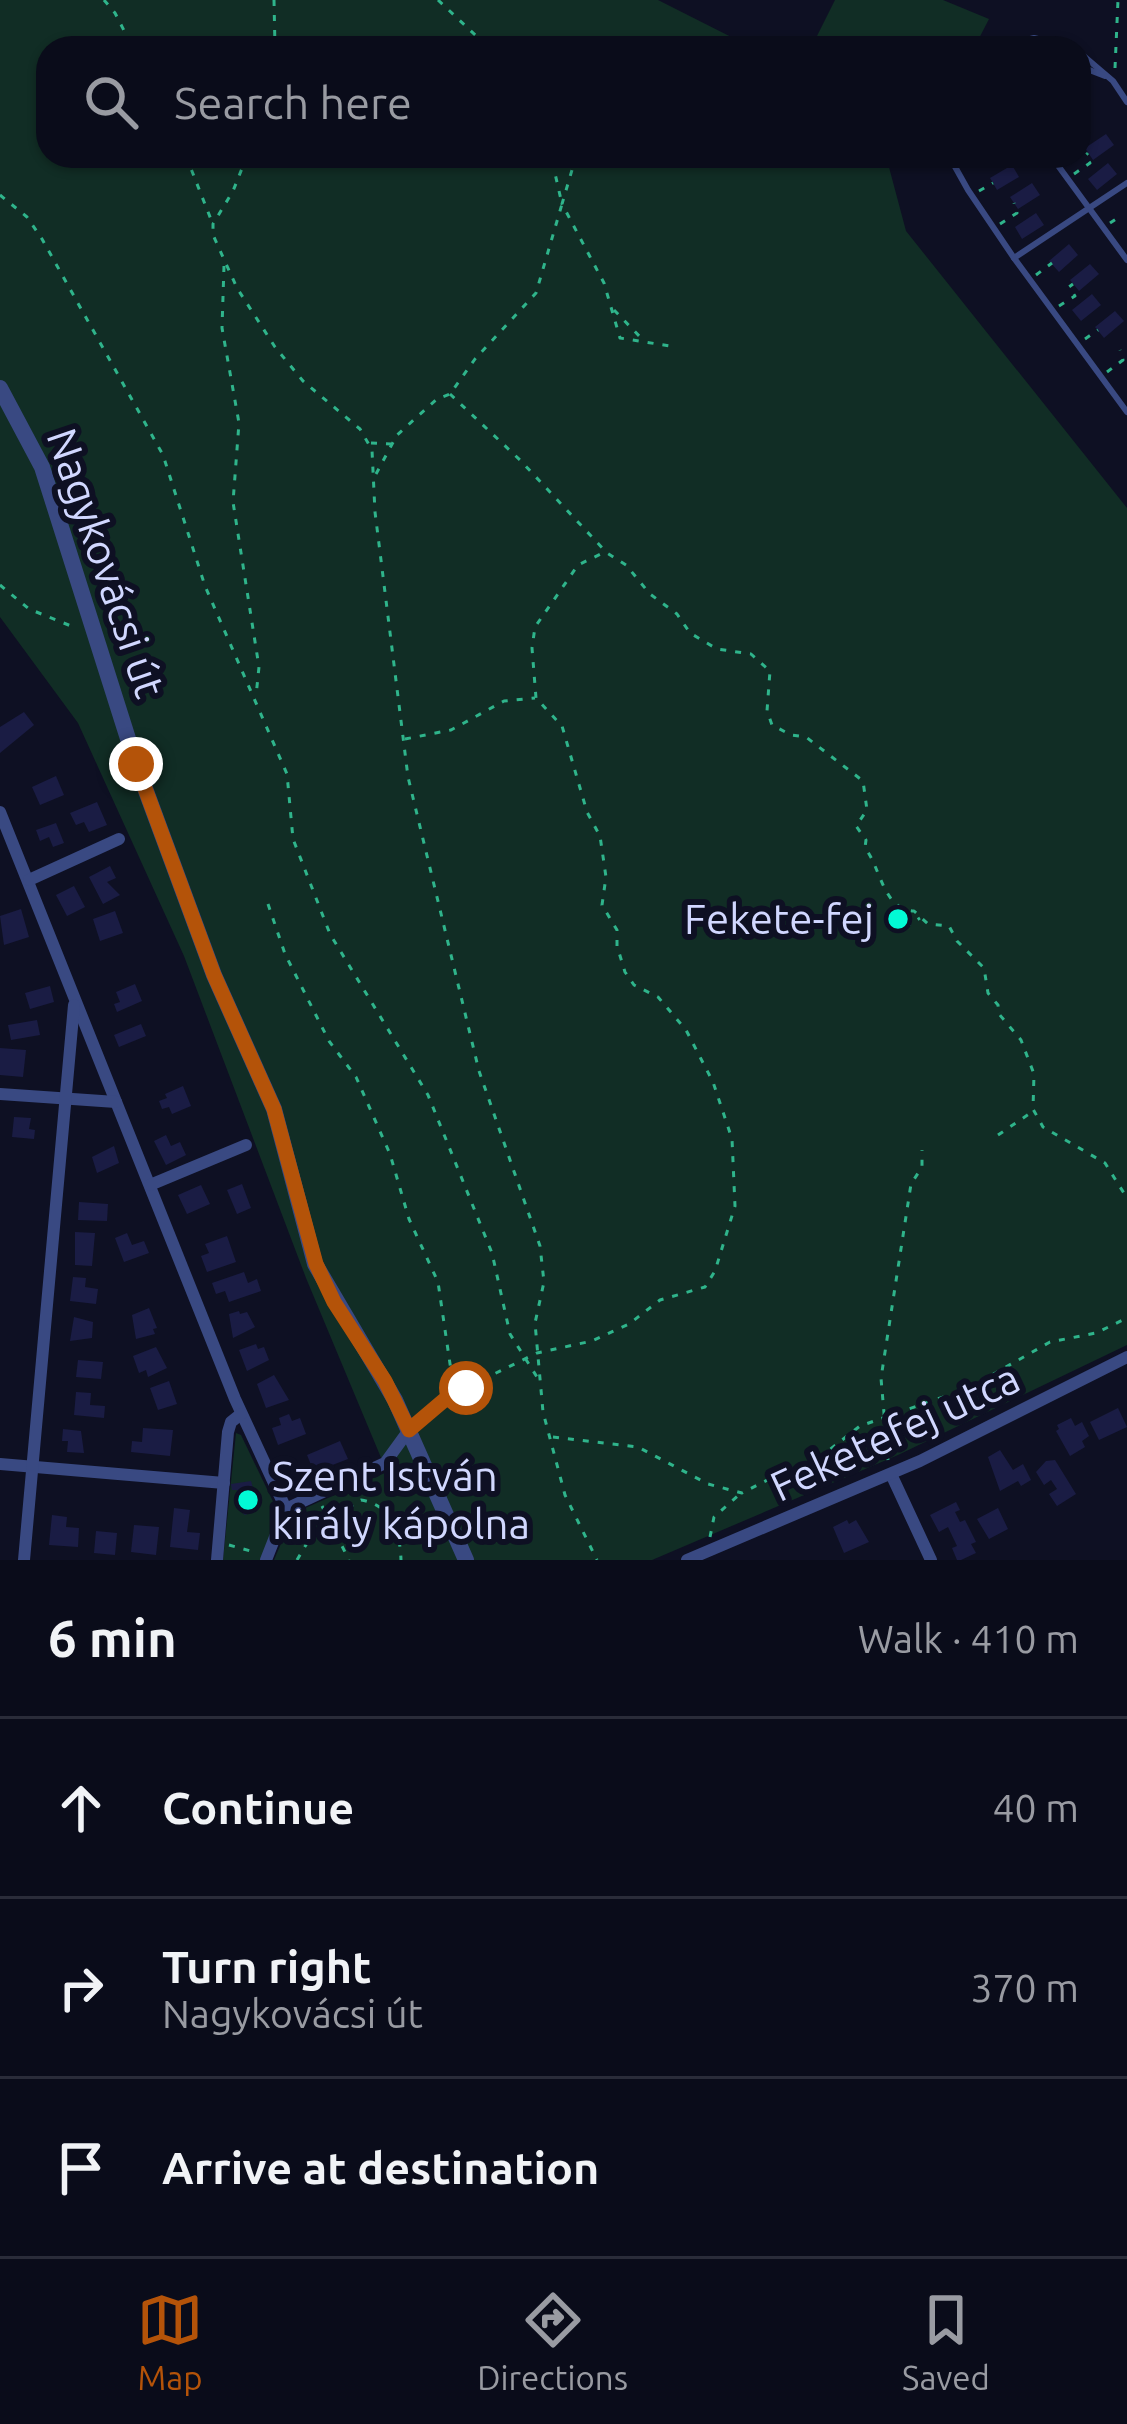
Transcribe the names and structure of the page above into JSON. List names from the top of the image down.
{
  "streets": {
    "street": ["Nagykovácsi út", "Feketefej utca"]
  },
  "places": ["Fekete-fej", "Szent István király kápolna"],
  "page": {
    "search": "Search here",
    "heading": ["6 min", "Walk · 410 m"],
    "list": [
      ["Continue", "40 m"],
      ["Turn right", "Nagykovácsi út", "370 m"],
      "Arrive at destination"
    ],
    "nav": ["Map", "Directions", "Saved"]
  }
}
